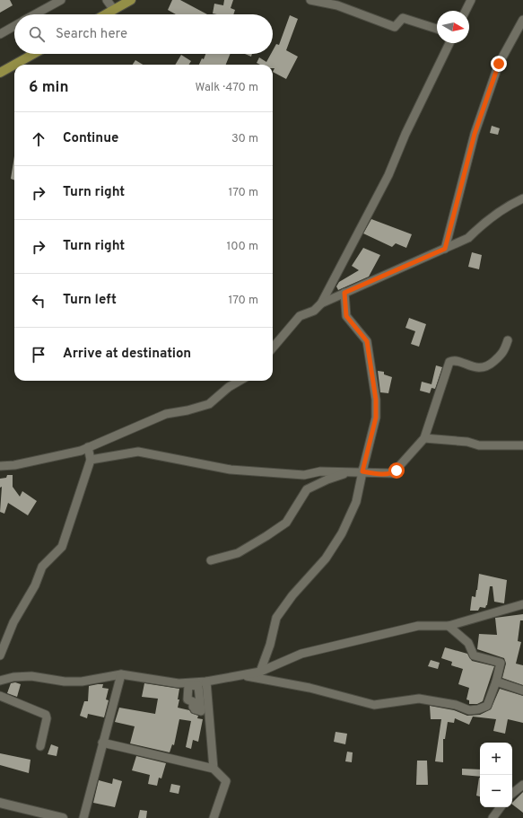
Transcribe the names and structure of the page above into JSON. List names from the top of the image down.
{
  "north": "right",
  "page": {
    "search": "Search here",
    "heading": ["6 min", "Walk · 470 m"],
    "list": [
      ["Continue", "30 m"],
      ["Turn right", "170 m"],
      ["Turn right", "100 m"],
      ["Turn left", "170 m"],
      "Arrive at destination"
    ],
    "map_buttons": ["+", "−"]
  }
}
